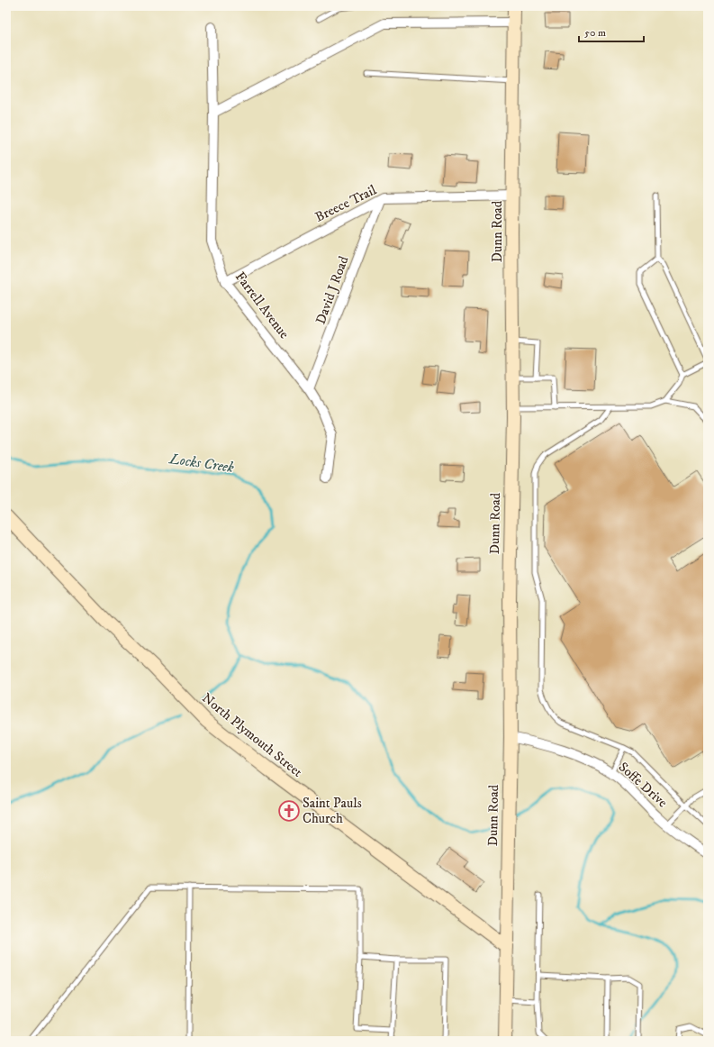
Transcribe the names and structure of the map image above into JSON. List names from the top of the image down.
{
  "streets": {
    "main road": ["Dunn Road", "North Plymouth Street"],
    "street": [
      "Breece Trail",
      "David J Road",
      "Farrell Avenue",
      "Soffe Drive"
    ]
  },
  "crossings": [
    ["Breece Trail", "Dunn Road"],
    ["Breece Trail", "David J Road"],
    ["Breece Trail", "Farrell Avenue"],
    ["Dunn Road", "North Plymouth Street"],
    ["Dunn Road", "Soffe Drive"],
    ["David J Road", "Farrell Avenue"]
  ],
  "water": ["Locks Creek"],
  "places": {
    "church": ["Saint Pauls Church"]
  },
  "scale_bar": "50 m"
}
